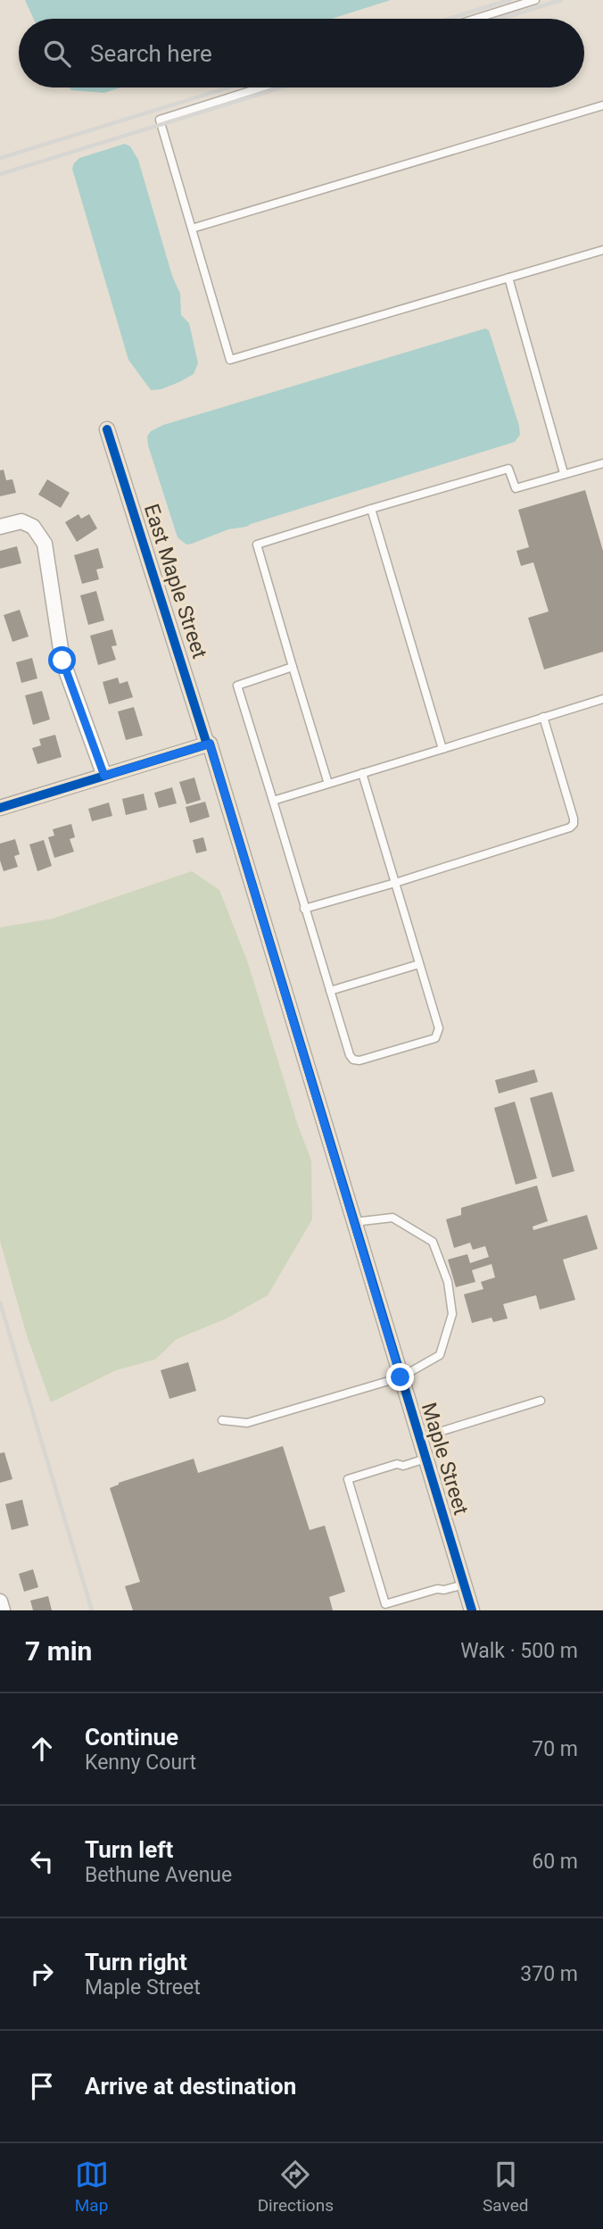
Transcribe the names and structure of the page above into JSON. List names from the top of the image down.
{
  "streets": {
    "street": ["East Maple Street", "Maple Street"]
  },
  "crossings": [
    ["East Maple Street", "Maple Street"]
  ],
  "page": {
    "search": "Search here",
    "heading": ["7 min", "Walk · 500 m"],
    "list": [
      ["Continue", "Kenny Court", "70 m"],
      ["Turn left", "Bethune Avenue", "60 m"],
      ["Turn right", "Maple Street", "370 m"],
      "Arrive at destination"
    ],
    "nav": ["Map", "Directions", "Saved"]
  }
}
